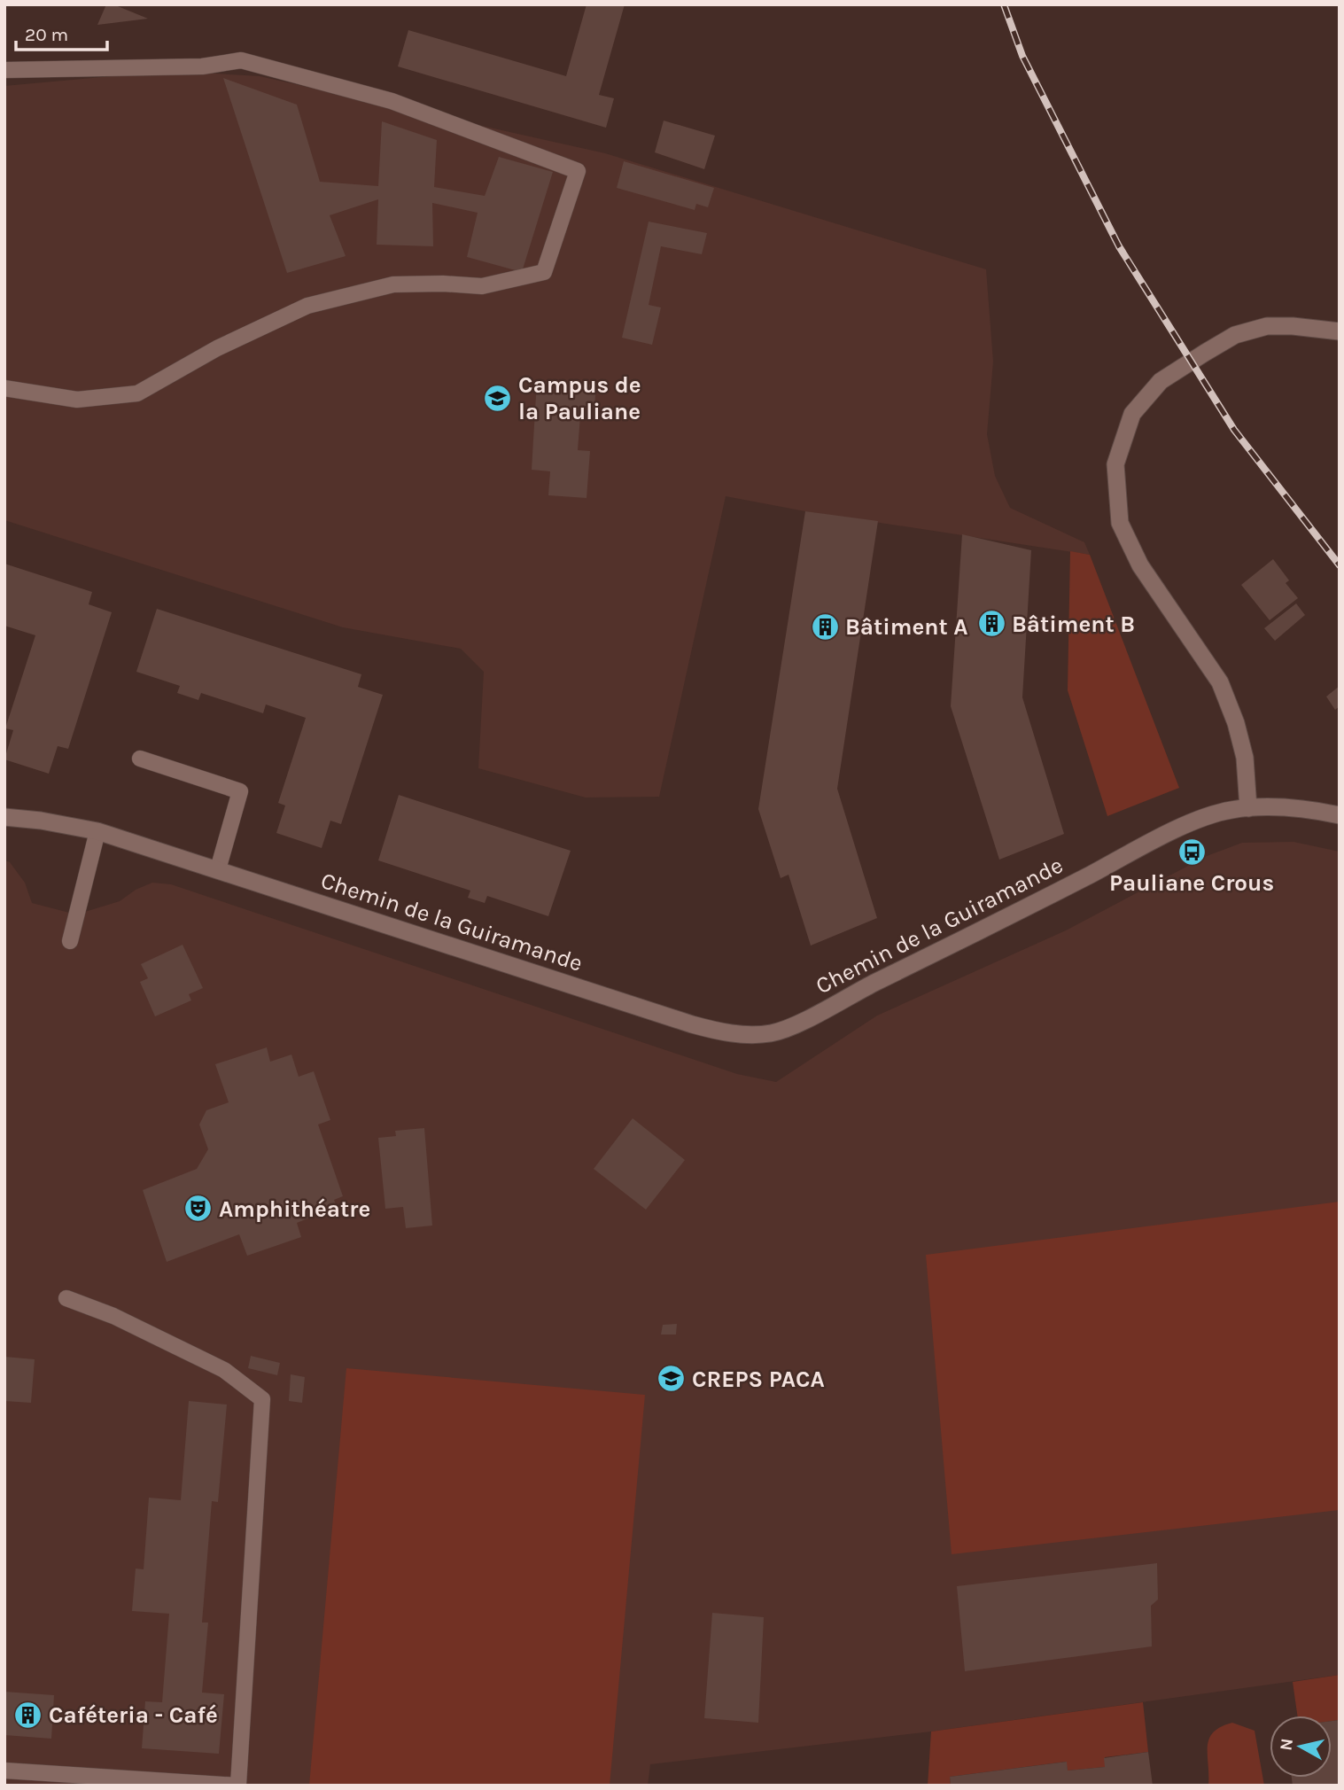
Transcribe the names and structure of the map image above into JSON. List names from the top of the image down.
{
  "streets": {
    "street": ["Chemin de la Guiramande"]
  },
  "places": {
    "school or university": ["Campus de la Pauliane", "CREPS PACA"],
    "building": ["Bâtiment B", "Bâtiment A", "Caféteria - Café"],
    "bus stop": ["Pauliane Crous"],
    "theatre": ["Amphithéatre"]
  },
  "scale_bar": "20 m",
  "north": "left"
}
